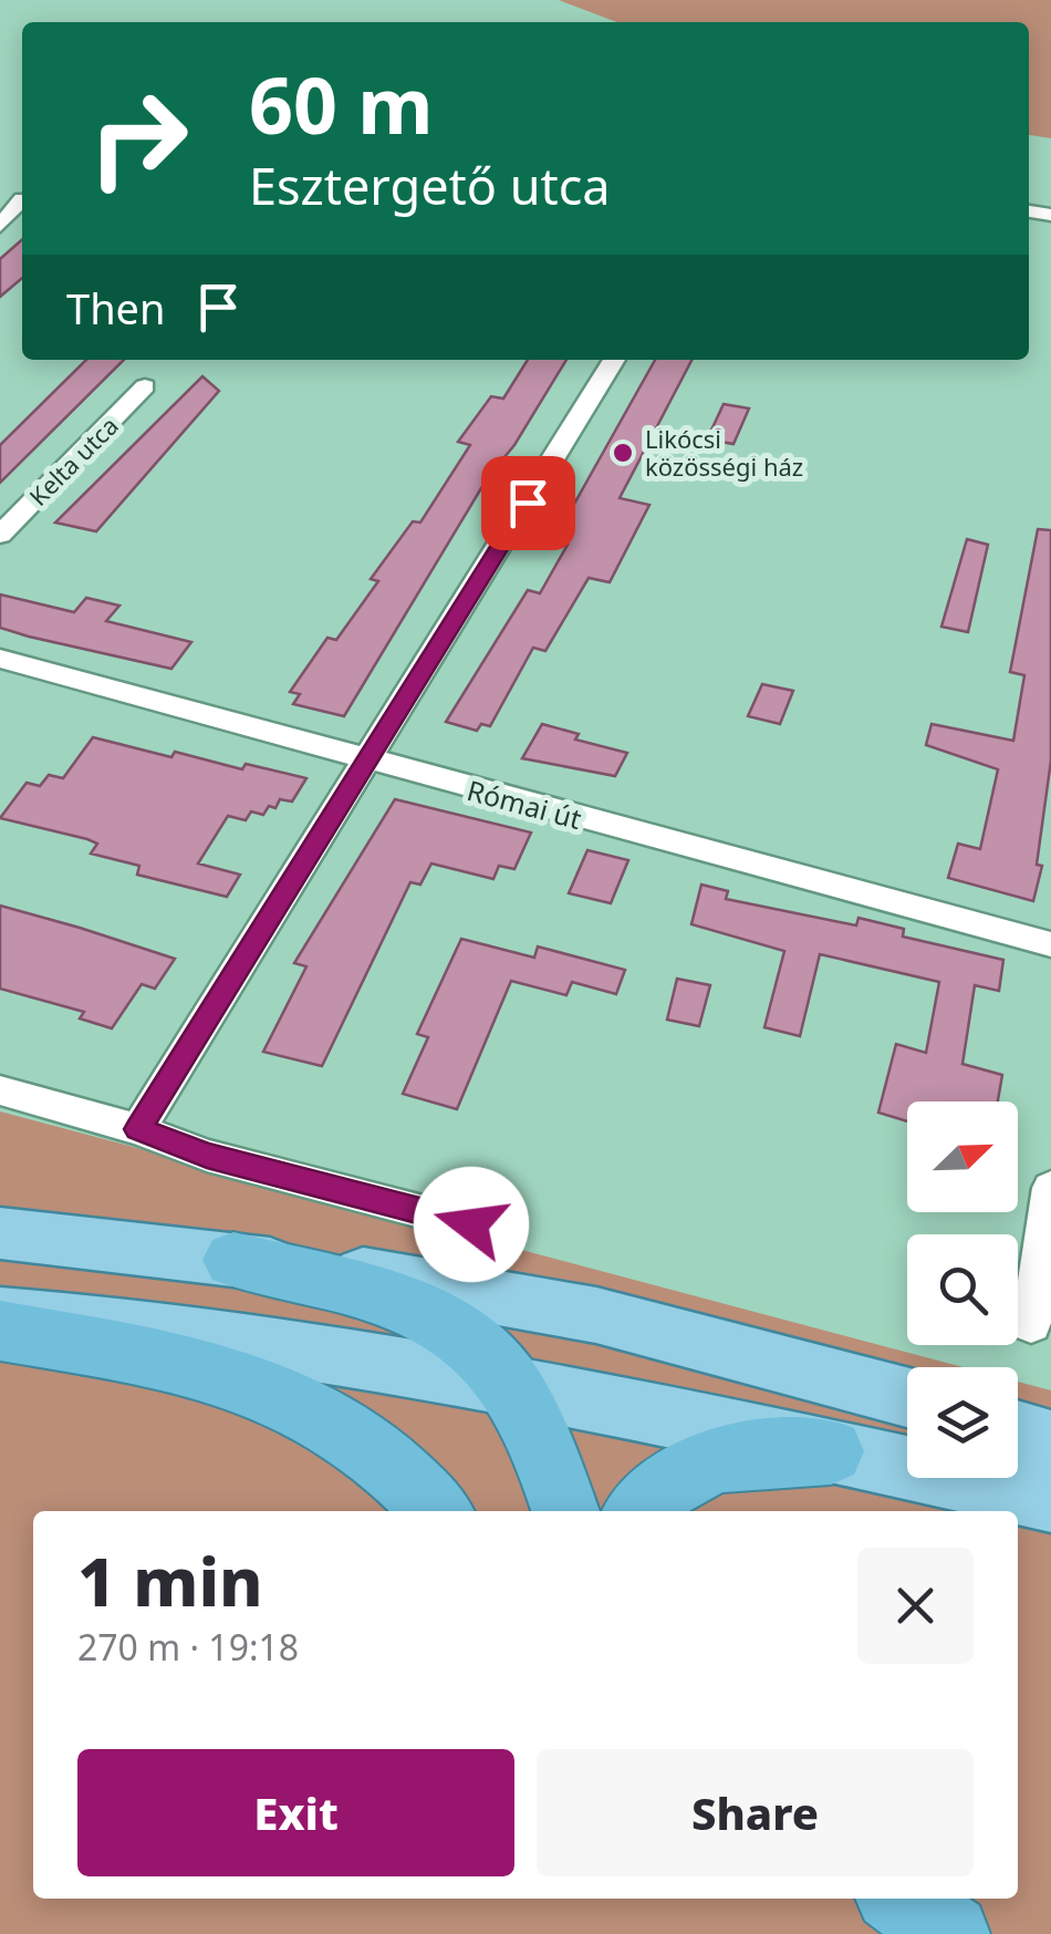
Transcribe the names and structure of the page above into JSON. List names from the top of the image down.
{
  "streets": {
    "street": ["Kelta utca", "Római út"]
  },
  "places": ["Likócsi közösségi ház"],
  "north": "top right",
  "page": {
    "turn": ["60 m", "Esztergető utca"],
    "then": "Then",
    "heading": ["1 min", "270 m · 19:18"],
    "buttons": ["Exit", "Share"]
  }
}
